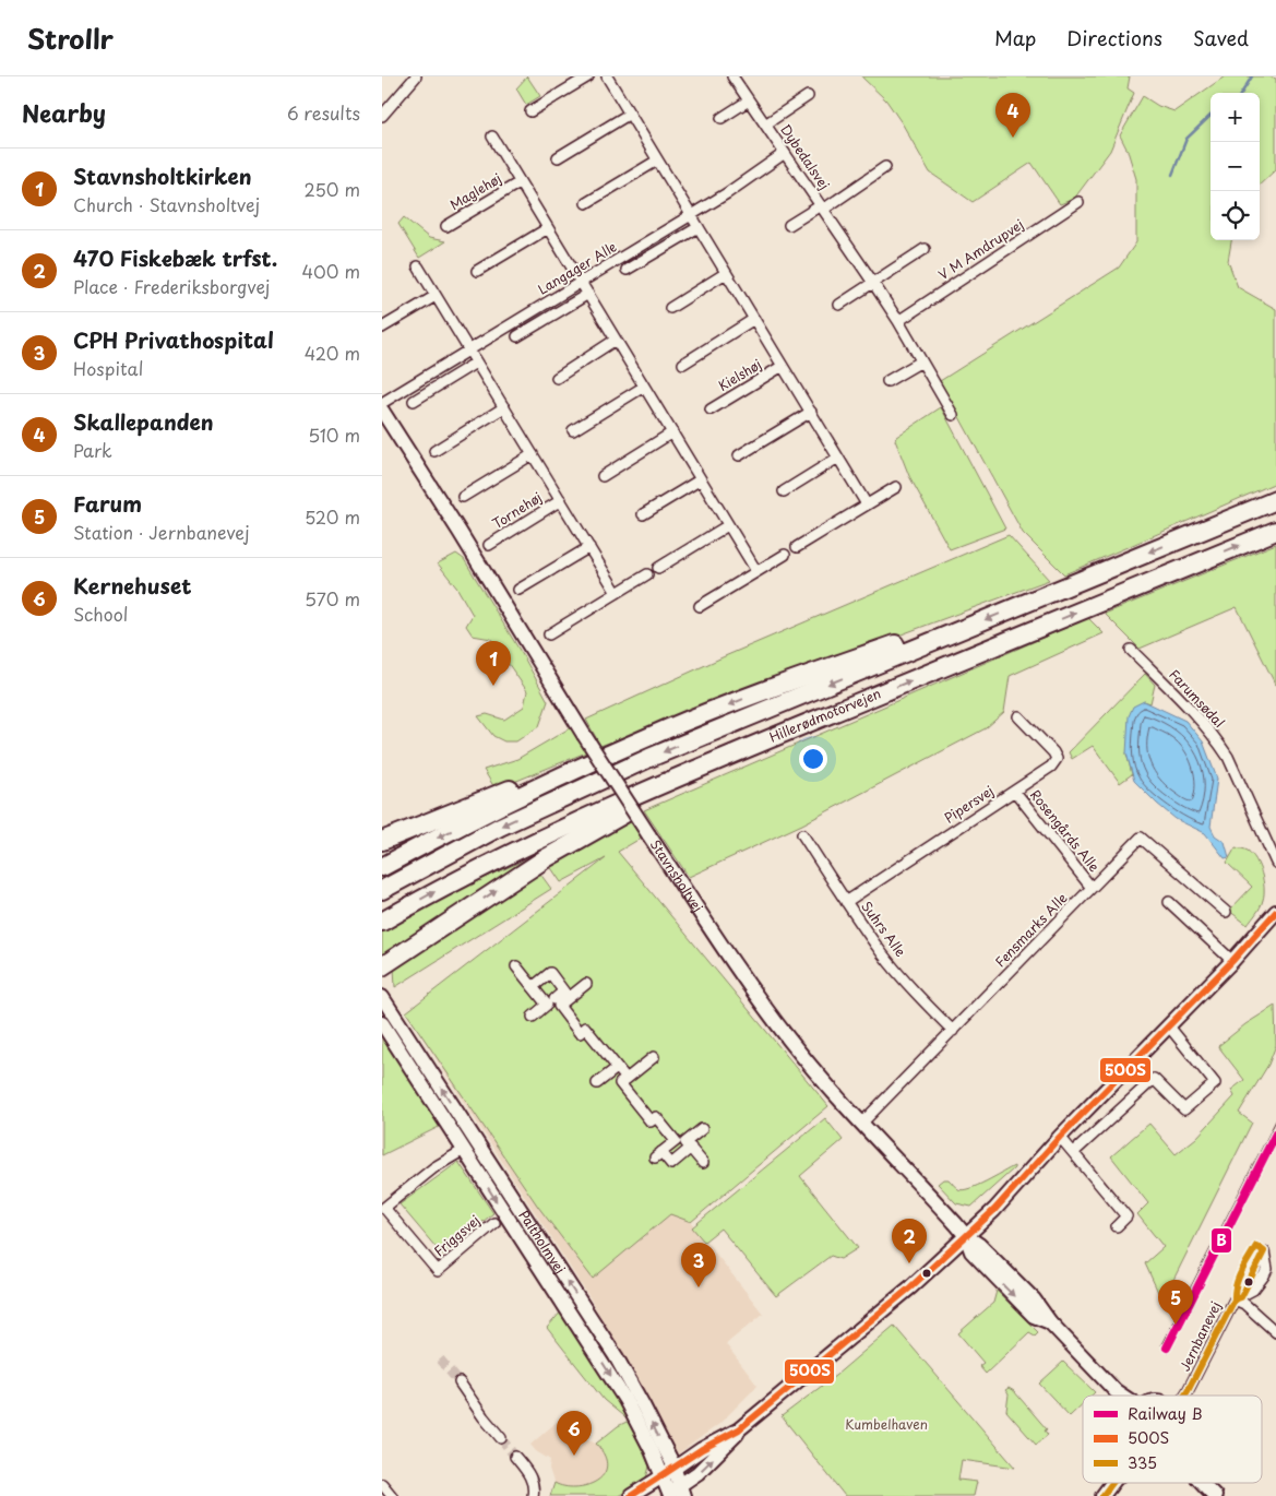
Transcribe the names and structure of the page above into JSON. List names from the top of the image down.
{
  "streets": {
    "highway": ["Hillerødmotorvejen"],
    "street": [
      "Dybedalsvej",
      "Maglehøj",
      "V M Amdrupvej",
      "Langager Alle",
      "Kielshøj",
      "Tornehøj",
      "Farumsødal",
      "Pipersvej",
      "Rosengårds Alle",
      "Stavnsholtvej",
      "Suhrs Alle",
      "Fensmarks Alle",
      "Friggsvej",
      "Paltholmvej",
      "Jernbanevej"
    ]
  },
  "crossings": [
    ["Dybedalsvej", "V M Amdrupvej"],
    ["Dybedalsvej", "Langager Alle"],
    ["Maglehøj", "Langager Alle"],
    ["Langager Alle", "Kielshøj"],
    ["Langager Alle", "Tornehøj"],
    ["Langager Alle", "Stavnsholtvej"],
    ["Pipersvej", "Rosengårds Alle"],
    ["Pipersvej", "Suhrs Alle"],
    ["Rosengårds Alle", "Fensmarks Alle"],
    ["Stavnsholtvej", "Fensmarks Alle"],
    ["Suhrs Alle", "Fensmarks Alle"],
    ["Friggsvej", "Paltholmvej"]
  ],
  "parks": ["Kumbelhaven"],
  "lines": ["transit line 500S", "rail line B", "transit line 335"],
  "legend": ["Railway B", "500S", "335"],
  "page": {
    "header": "Strollr",
    "nav": ["Map", "Directions", "Saved"],
    "heading": ["Nearby", "6 results"],
    "map_buttons": ["+", "−"],
    "pins": [
      "4",
      "1",
      "2",
      "3",
      "5",
      "6"
    ],
    "list": [
      {
        "mark": "1",
        "name": "Stavnsholtkirken",
        "note": "Church · Stavnsholtvej",
        "value": "250 m"
      },
      {
        "mark": "2",
        "name": "470 Fiskebæk trfst.",
        "note": "Place · Frederiksborgvej",
        "value": "400 m"
      },
      {
        "mark": "3",
        "name": "CPH Privathospital",
        "note": "Hospital",
        "value": "420 m"
      },
      {
        "mark": "4",
        "name": "Skallepanden",
        "note": "Park",
        "value": "510 m"
      },
      {
        "mark": "5",
        "name": "Farum",
        "note": "Station · Jernbanevej",
        "value": "520 m"
      },
      {
        "mark": "6",
        "name": "Kernehuset",
        "note": "School",
        "value": "570 m"
      }
    ]
  }
}
